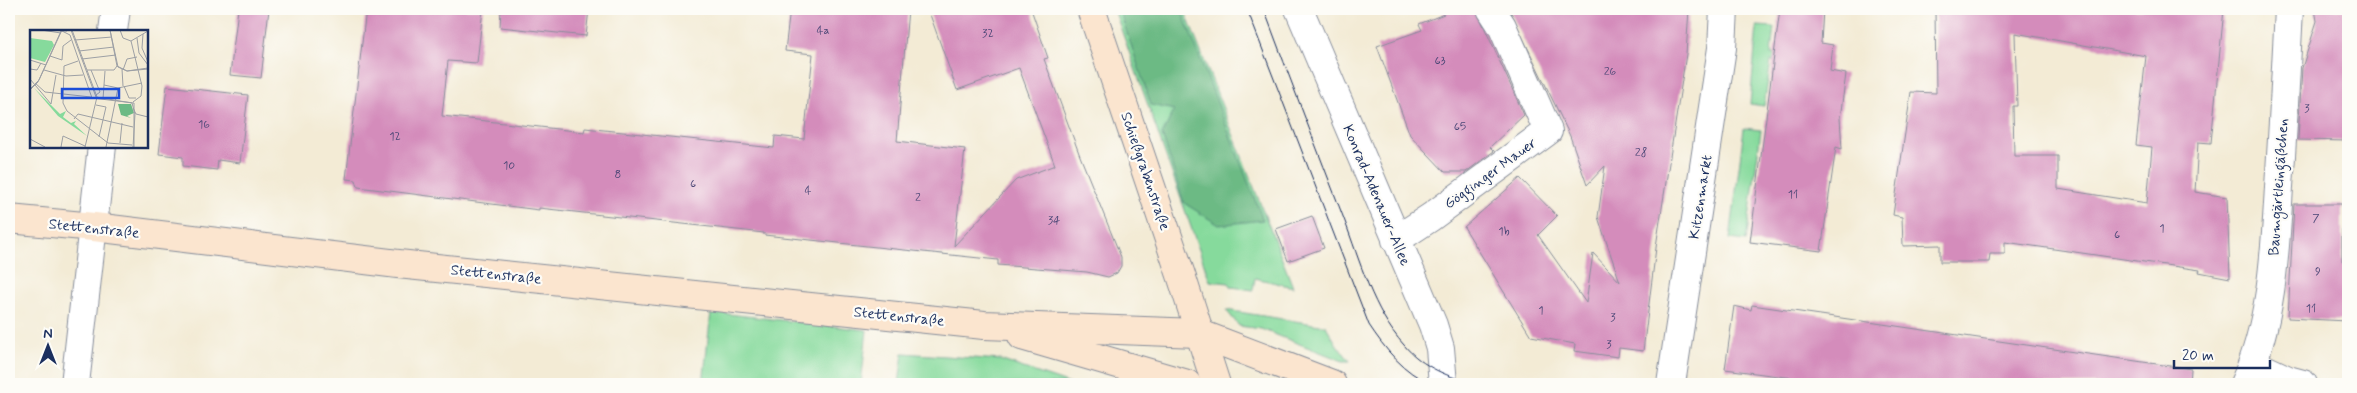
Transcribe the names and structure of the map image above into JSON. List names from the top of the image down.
{
  "streets": {
    "street": [
      "Schießgrabenstraße",
      "Gögginger Mauer",
      "Baumgärtleingäßchen",
      "Konrad-Adenauer-Allee",
      "Kitzenmarkt",
      "Stettenstraße"
    ]
  },
  "crossings": [
    ["Schießgrabenstraße", "Stettenstraße"],
    ["Gögginger Mauer", "Konrad-Adenauer-Allee"]
  ],
  "house_numbers": [
    "4a",
    "32",
    "63",
    "26",
    "3",
    "16",
    "65",
    "12",
    "28",
    "10",
    "8",
    "6",
    "4",
    "11",
    "2",
    "7",
    "34",
    "1",
    "1b",
    "6",
    "9",
    "11",
    "1",
    "3",
    "3"
  ],
  "scale_bar": "20 m",
  "north": "top"
}
